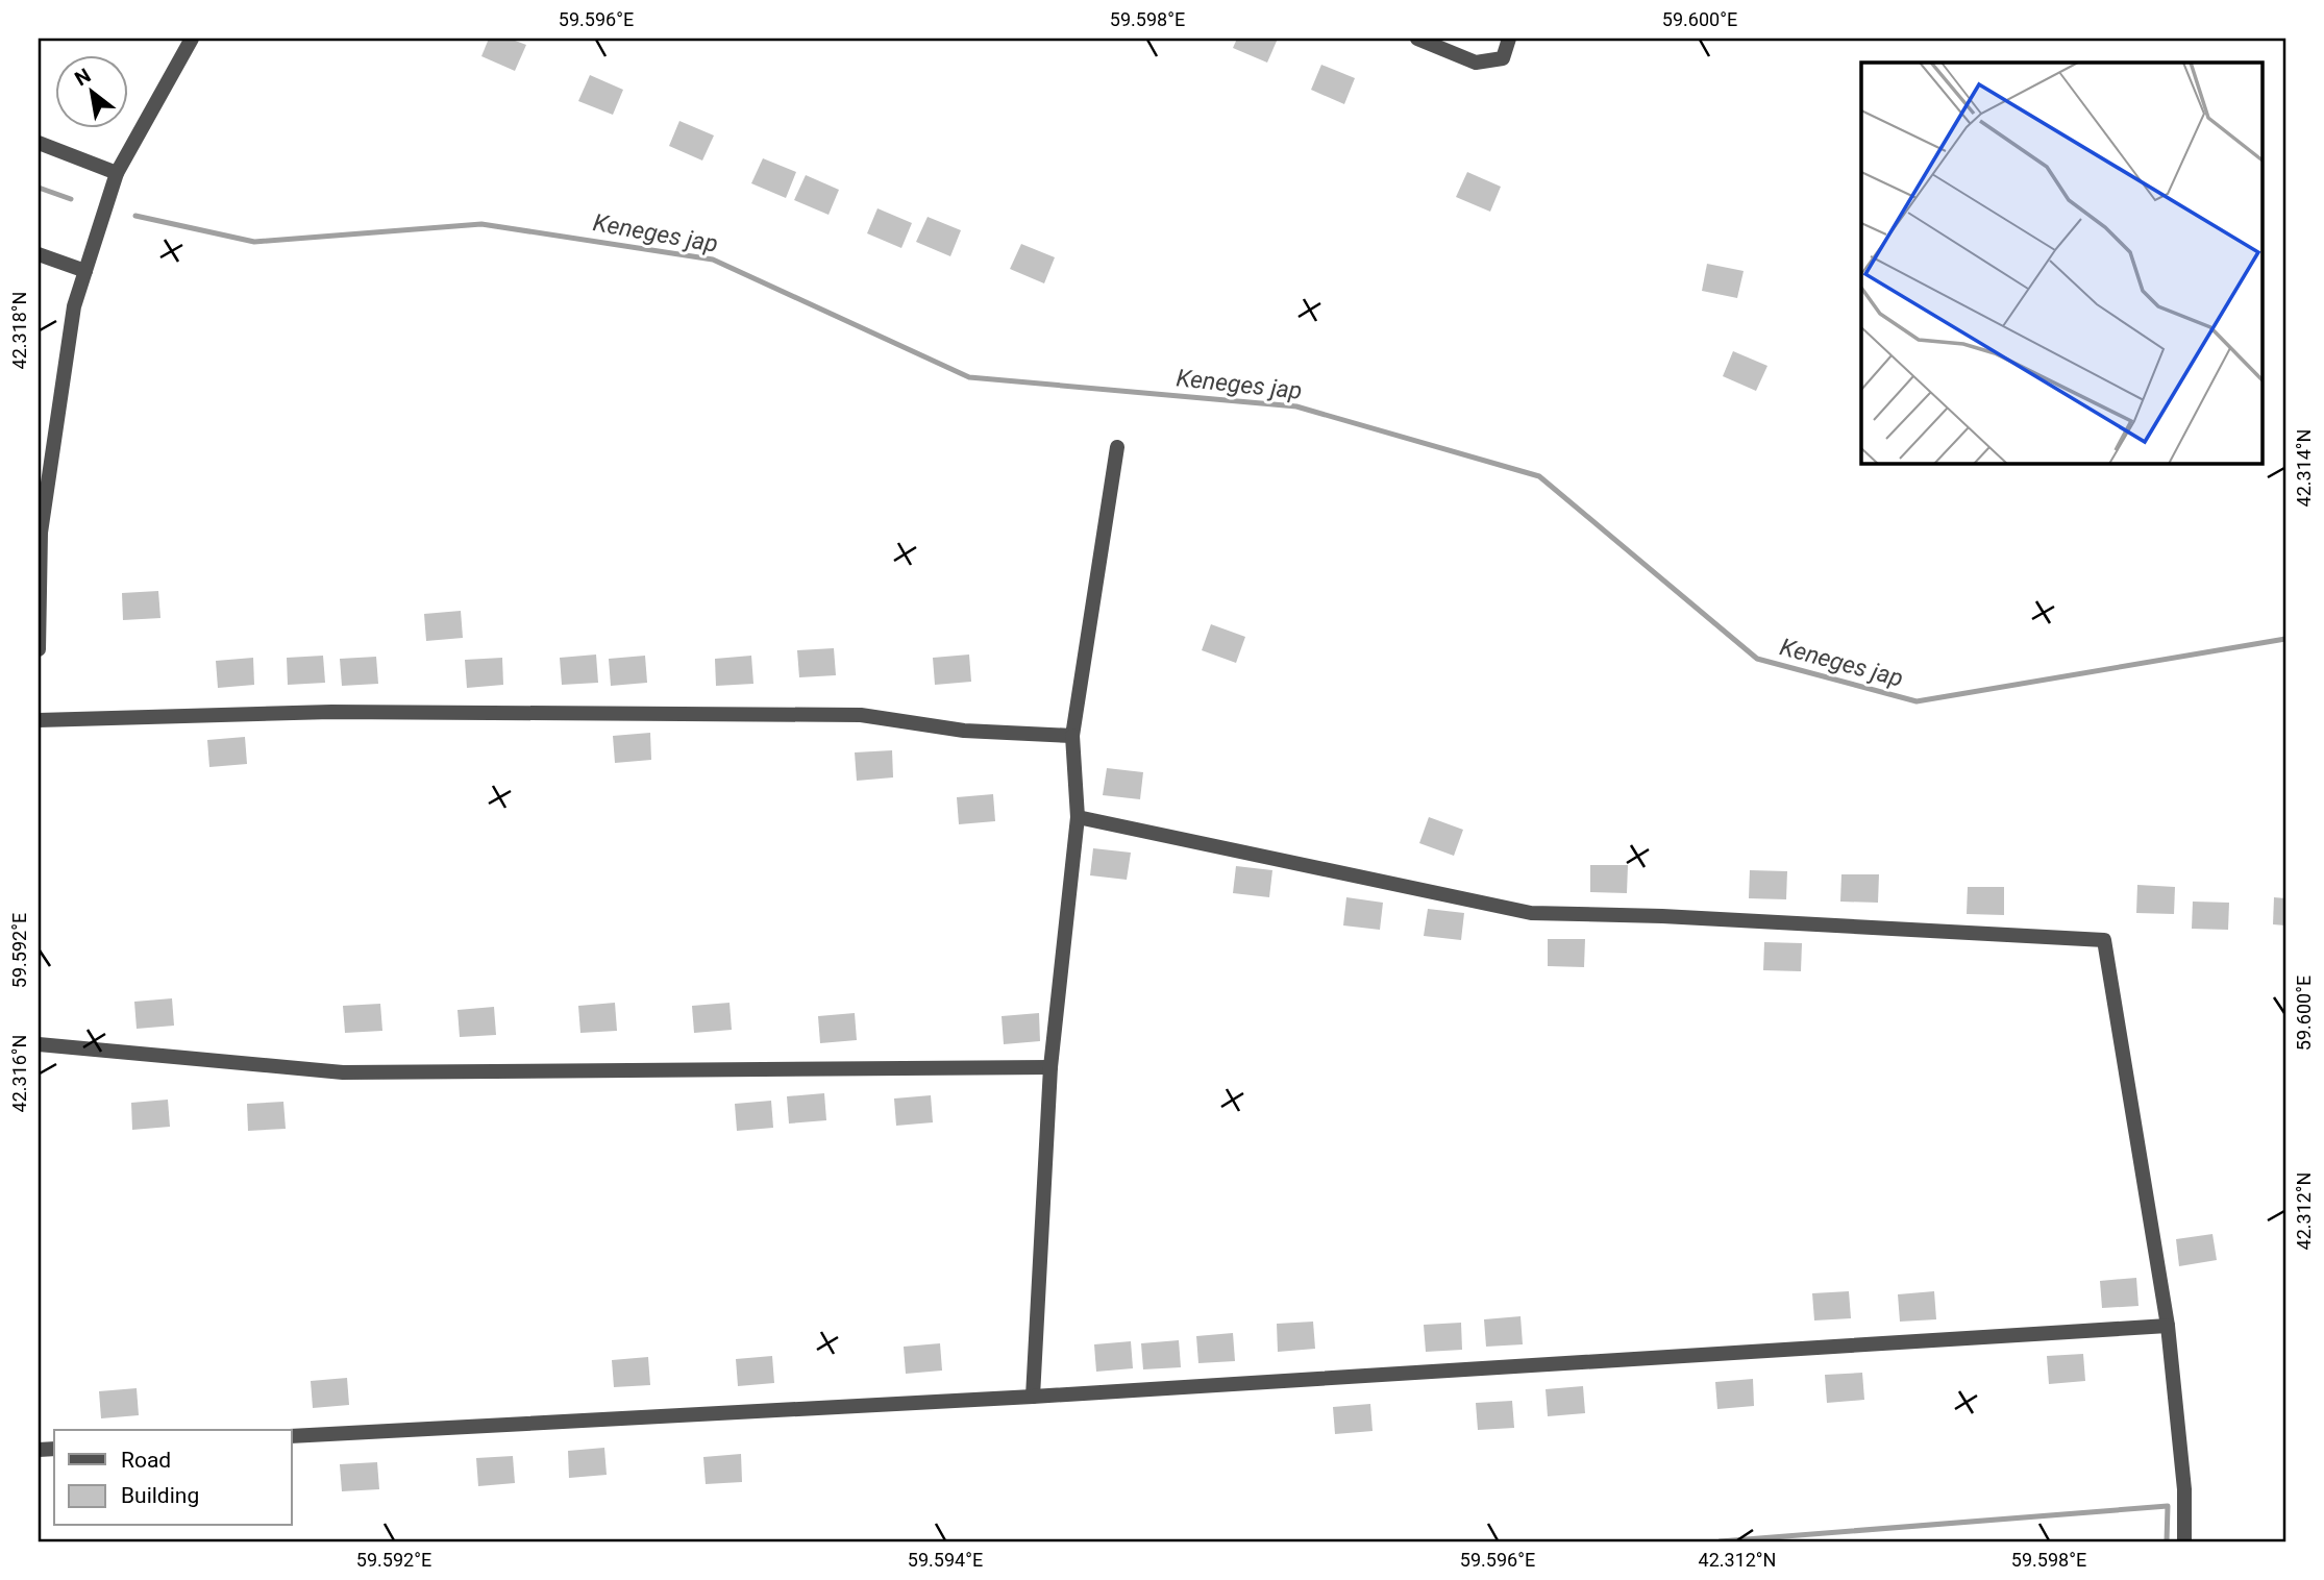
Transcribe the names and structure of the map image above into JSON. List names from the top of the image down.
{
  "water": ["Keneges jap"],
  "legend": ["Road", "Building"],
  "north": "top left",
  "coordinates": [
    "59.596°E",
    "59.598°E",
    "59.600°E",
    "42.318°N",
    "42.314°N",
    "59.592°E",
    "42.316°N",
    "42.312°N",
    "59.594°E"
  ]
}
